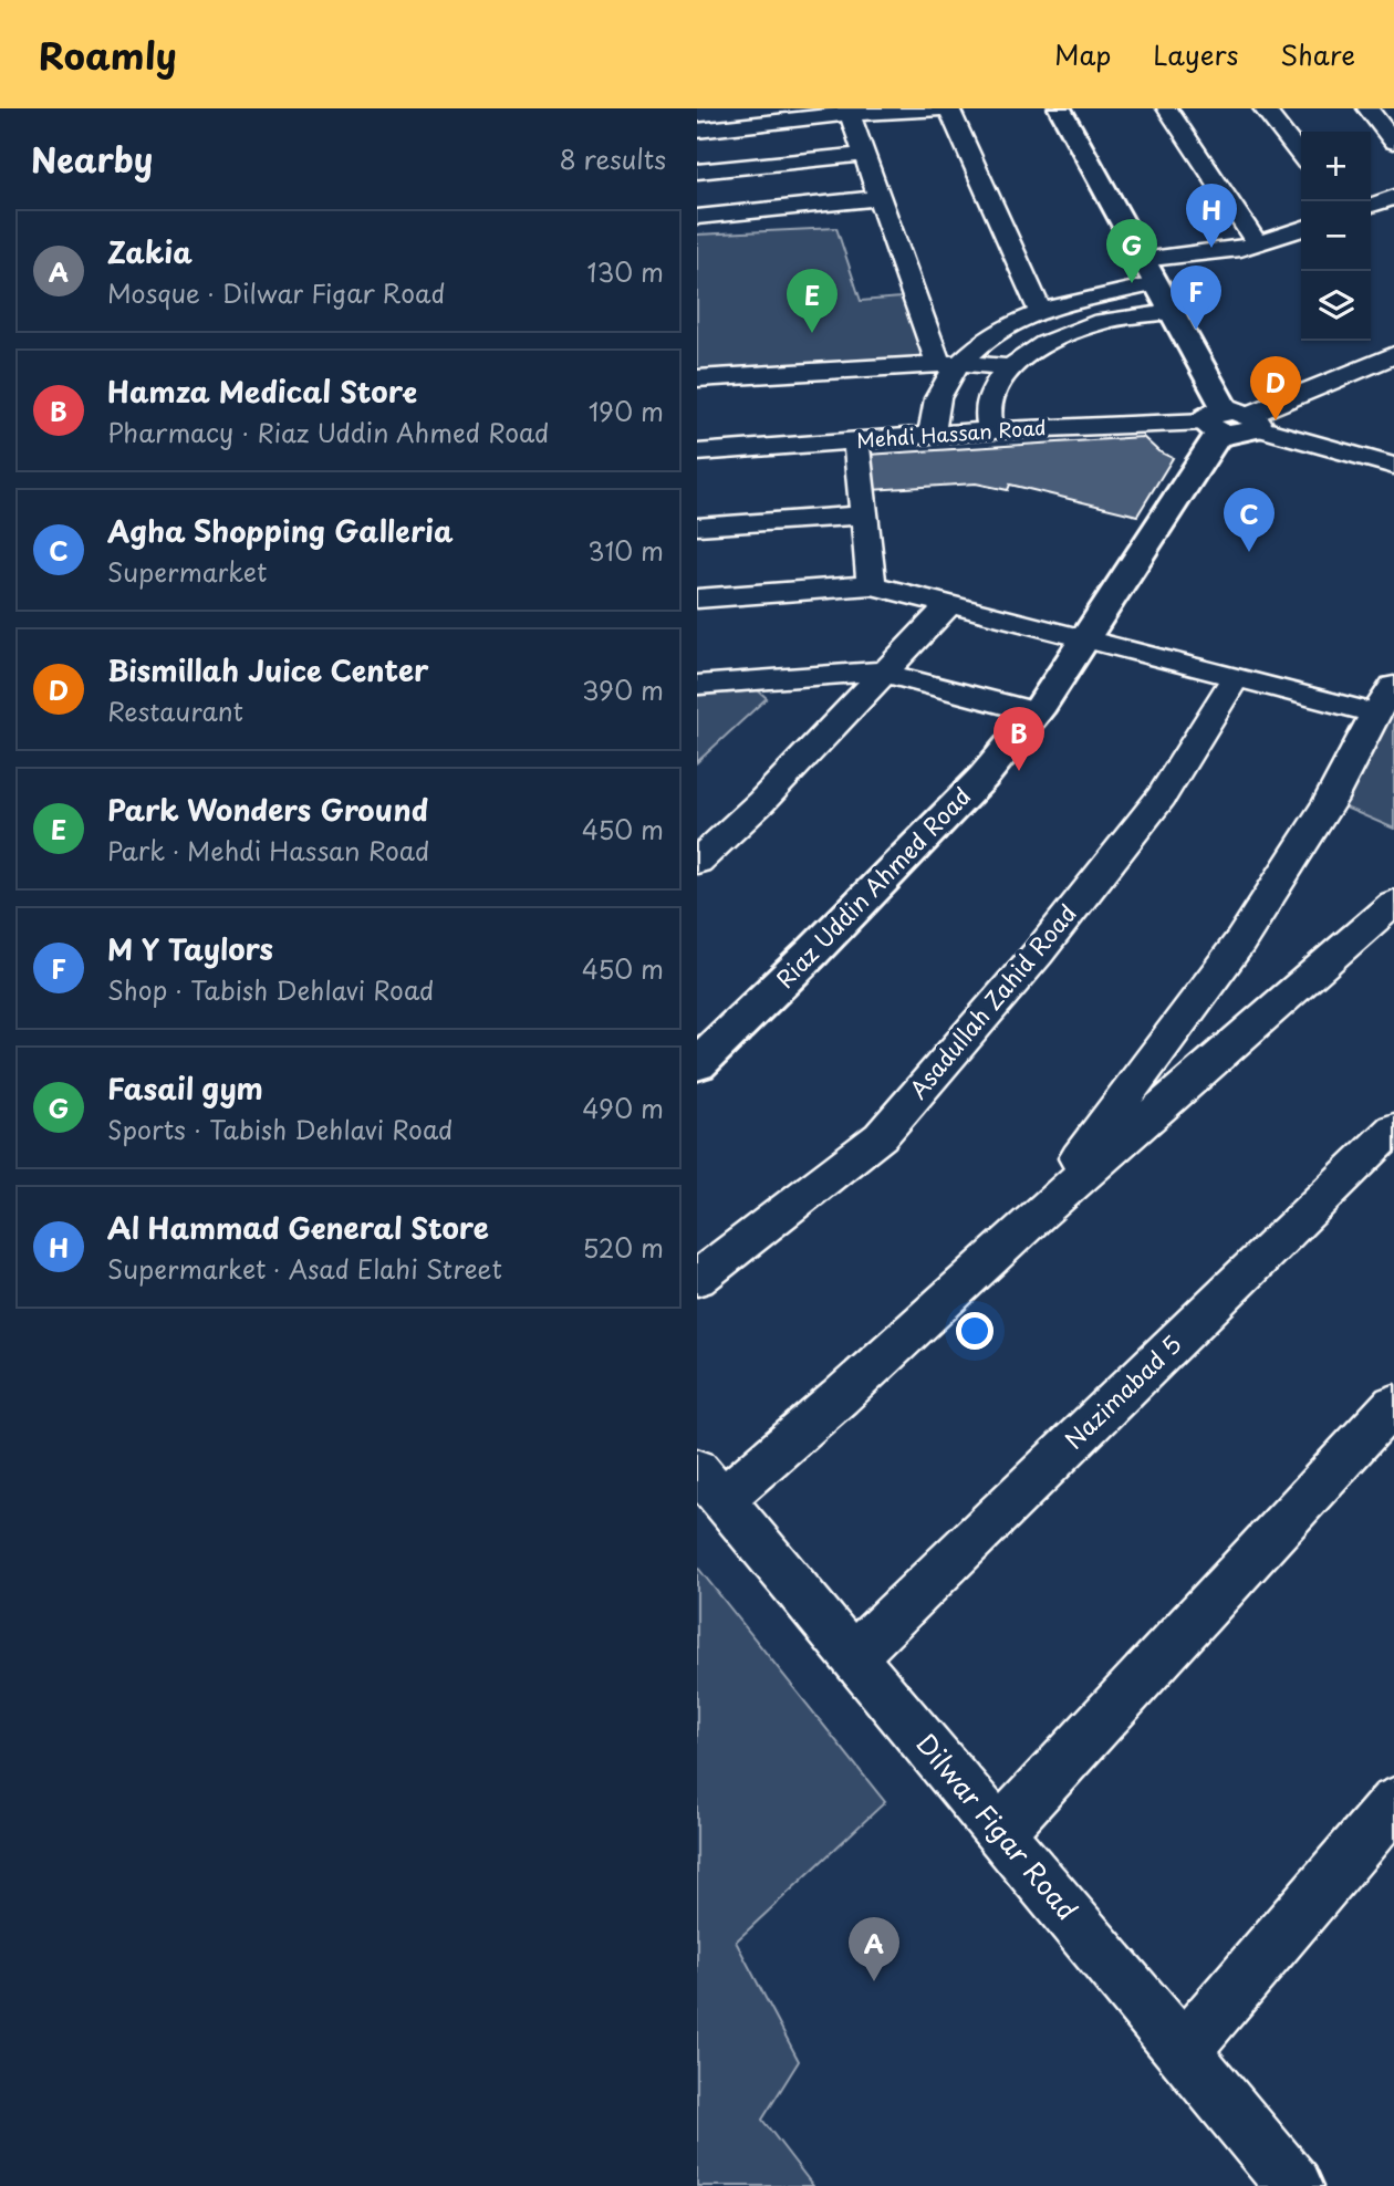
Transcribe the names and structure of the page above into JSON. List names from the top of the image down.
{
  "streets": {
    "main road": ["Riaz Uddin Ahmed Road"],
    "street": [
      "Mehdi Hassan Road",
      "Asadullah Zahid Road",
      "Nazimabad 5",
      "Dilwar Figar Road"
    ]
  },
  "crossings": [
    ["Mehdi Hassan Road", "Riaz Uddin Ahmed Road"],
    ["Nazimabad 5", "Dilwar Figar Road"]
  ],
  "page": {
    "header": "Roamly",
    "nav": ["Map", "Layers", "Share"],
    "heading": ["Nearby", "8 results"],
    "map_buttons": ["+", "−"],
    "pins": [
      "H",
      "G",
      "F",
      "E",
      "D",
      "C",
      "B",
      "A"
    ],
    "list": [
      {
        "mark": "A",
        "name": "Zakia",
        "note": "Mosque · Dilwar Figar Road",
        "value": "130 m"
      },
      {
        "mark": "B",
        "name": "Hamza Medical Store",
        "note": "Pharmacy · Riaz Uddin Ahmed Road",
        "value": "190 m"
      },
      {
        "mark": "C",
        "name": "Agha Shopping Galleria",
        "note": "Supermarket",
        "value": "310 m"
      },
      {
        "mark": "D",
        "name": "Bismillah Juice Center",
        "note": "Restaurant",
        "value": "390 m"
      },
      {
        "mark": "E",
        "name": "Park Wonders Ground",
        "note": "Park · Mehdi Hassan Road",
        "value": "450 m"
      },
      {
        "mark": "F",
        "name": "M Y Taylors",
        "note": "Shop · Tabish Dehlavi Road",
        "value": "450 m"
      },
      {
        "mark": "G",
        "name": "Fasail gym",
        "note": "Sports · Tabish Dehlavi Road",
        "value": "490 m"
      },
      {
        "mark": "H",
        "name": "Al Hammad General Store",
        "note": "Supermarket · Asad Elahi Street",
        "value": "520 m"
      }
    ]
  }
}
